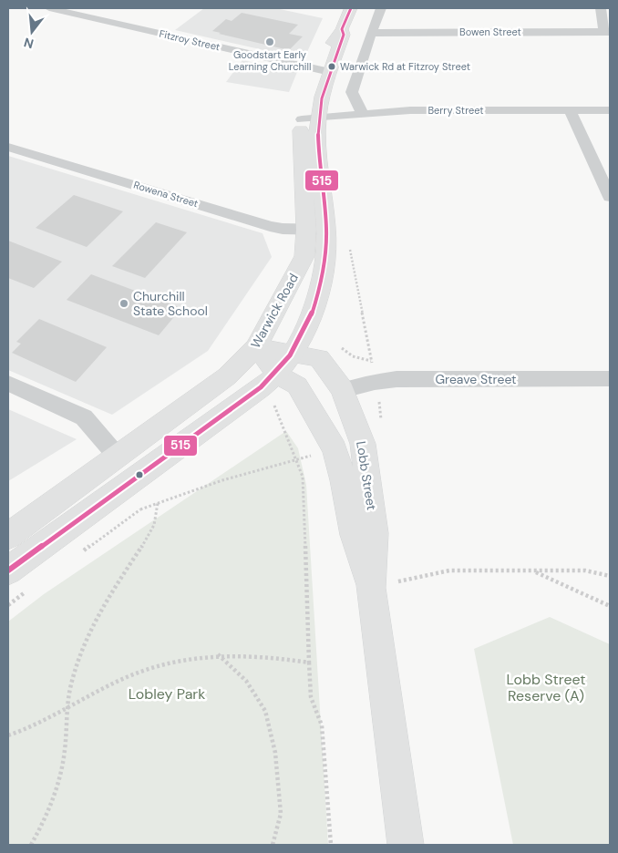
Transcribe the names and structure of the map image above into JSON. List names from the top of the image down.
{
  "streets": {
    "main road": ["Warwick Road", "Lobb Street"],
    "street": [
      "Bowen Street",
      "Fitzroy Street",
      "Berry Street",
      "Rowena Street",
      "Greave Street"
    ]
  },
  "crossings": [
    ["Fitzroy Street", "Warwick Road"],
    ["Berry Street", "Warwick Road"],
    ["Rowena Street", "Warwick Road"],
    ["Warwick Road", "Lobb Street"],
    ["Greave Street", "Lobb Street"]
  ],
  "parks": ["Lobb Street Reserve (A)", "Lobley Park"],
  "places": ["Goodstart Early Learning Churchill", "Warwick Rd at Fitzroy Street", "Churchill State School"],
  "lines": ["transit line 515"],
  "north": "bottom"
}
